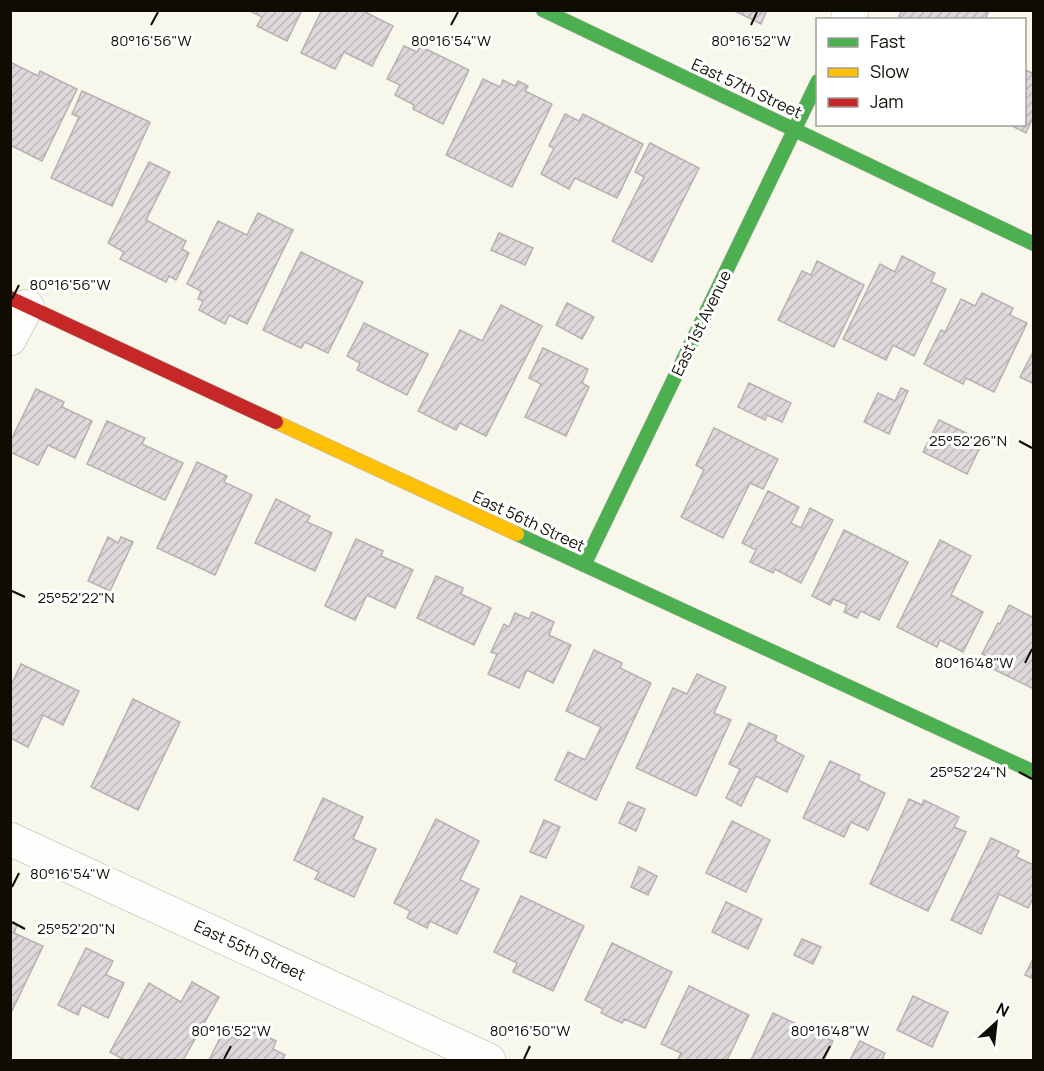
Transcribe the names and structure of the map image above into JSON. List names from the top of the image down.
{
  "streets": {
    "street": [
      "East 57th Street",
      "East 1st Avenue",
      "East 56th Street",
      "East 55th Street"
    ]
  },
  "crossings": [
    ["East 57th Street", "East 1st Avenue"],
    ["East 1st Avenue", "East 56th Street"]
  ],
  "legend": ["Fast", "Slow", "Jam"],
  "north": "top right",
  "coordinates": [
    "80°16'56\"W",
    "80°16'54\"W",
    "80°16'52\"W",
    "25°52'26\"N",
    "25°52'22\"N",
    "80°16'48\"W",
    "25°52'24\"N",
    "25°52'20\"N",
    "80°16'50\"W"
  ]
}
